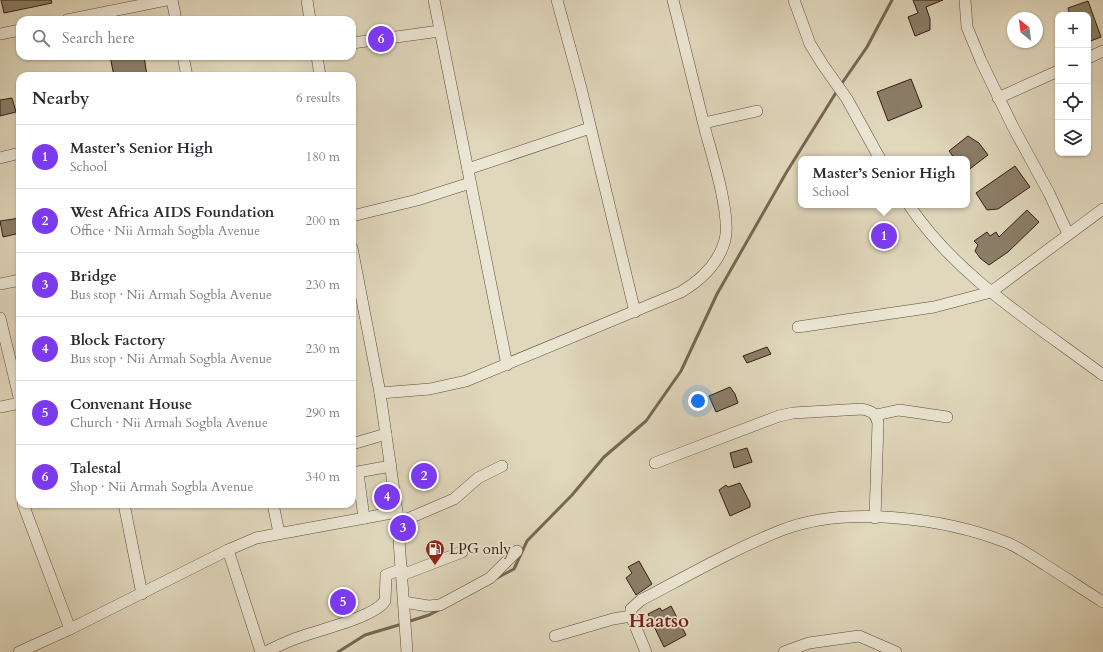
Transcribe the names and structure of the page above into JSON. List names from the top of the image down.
{
  "districts": ["Haatso"],
  "places": {
    "fuel station": ["LPG only"]
  },
  "north": "top left",
  "page": {
    "map_buttons": ["+", "−"],
    "search": "Search here",
    "pins": [
      "6",
      "1",
      "2",
      "4",
      "3",
      "5"
    ],
    "heading": ["Nearby", "6 results"],
    "list": [
      {
        "mark": "1",
        "name": "Master’s Senior High",
        "note": "School",
        "value": "180 m"
      },
      {
        "mark": "2",
        "name": "West Africa AIDS Foundation",
        "note": "Office · Nii Armah Sogbla Avenue",
        "value": "200 m"
      },
      {
        "mark": "3",
        "name": "Bridge",
        "note": "Bus stop · Nii Armah Sogbla Avenue",
        "value": "230 m"
      },
      {
        "mark": "4",
        "name": "Block Factory",
        "note": "Bus stop · Nii Armah Sogbla Avenue",
        "value": "230 m"
      },
      {
        "mark": "5",
        "name": "Convenant House",
        "note": "Church · Nii Armah Sogbla Avenue",
        "value": "290 m"
      },
      {
        "mark": "6",
        "name": "Talestal",
        "note": "Shop · Nii Armah Sogbla Avenue",
        "value": "340 m"
      }
    ],
    "popup": ["Master’s Senior High", "School"]
  }
}
